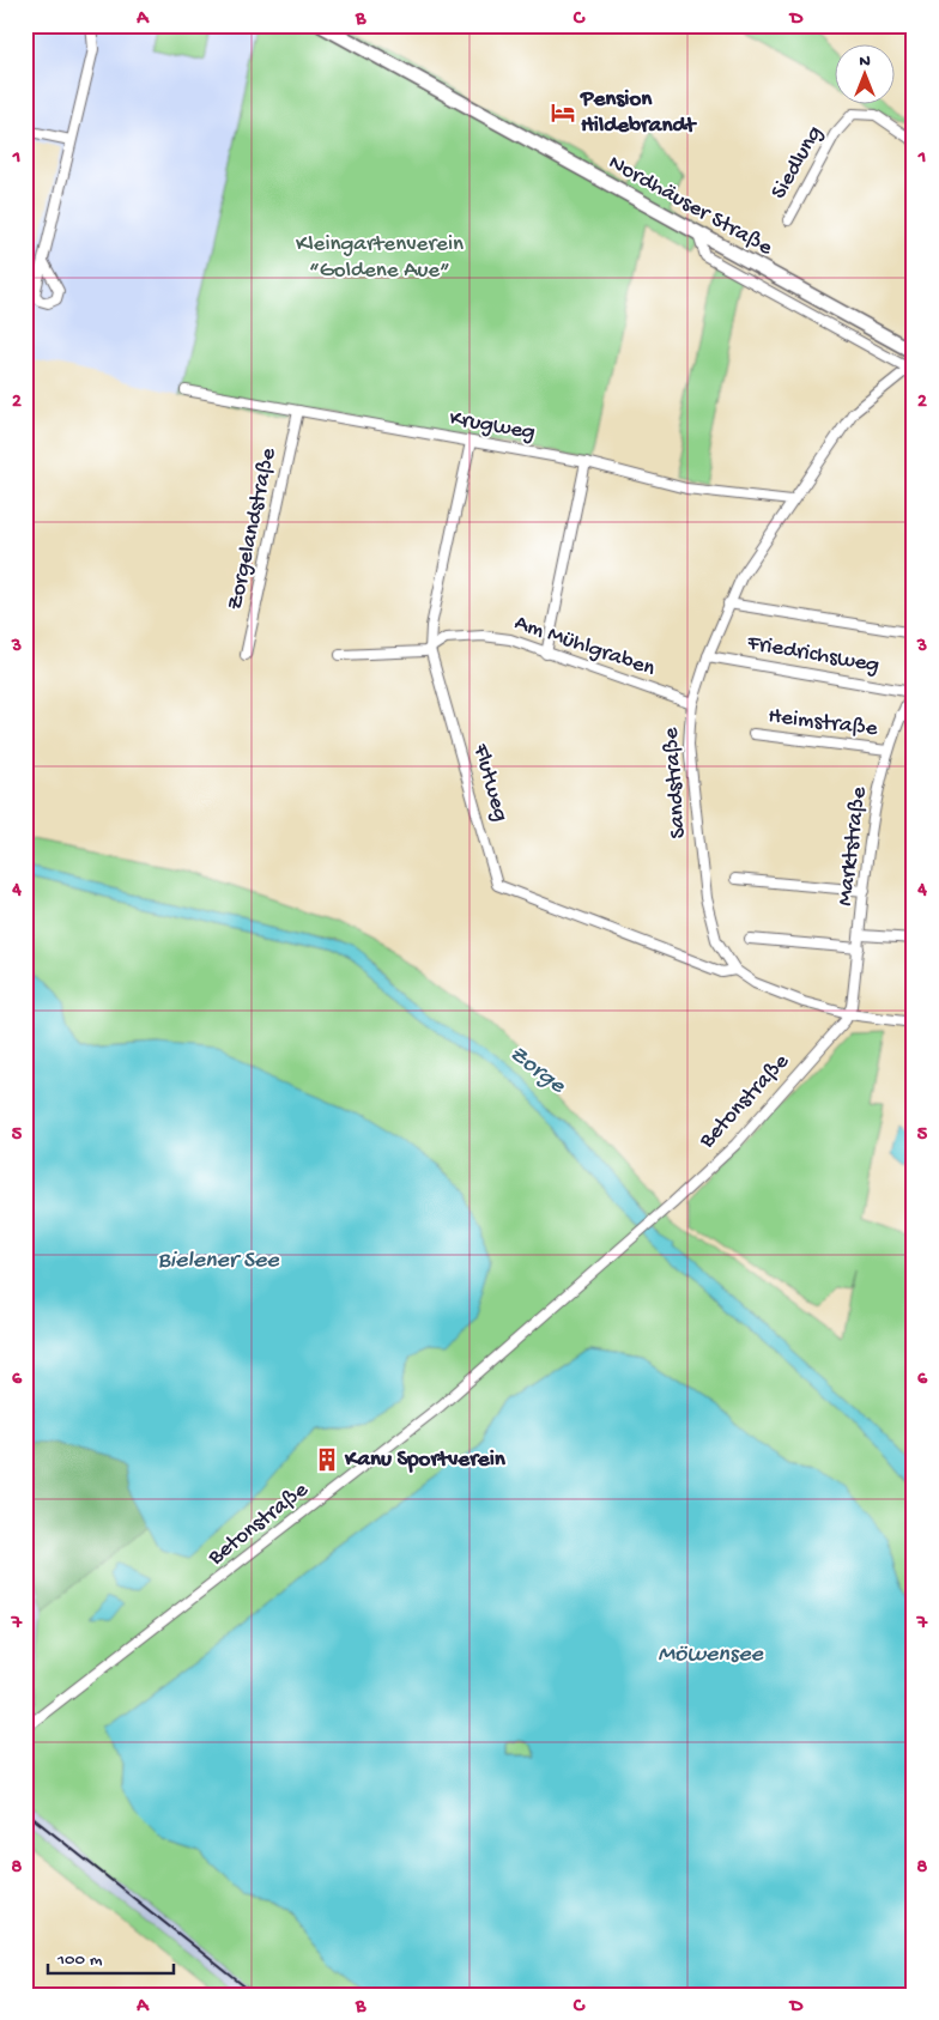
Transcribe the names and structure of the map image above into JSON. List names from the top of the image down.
{
  "streets": {
    "main road": ["Nordhäuser Straße"],
    "street": [
      "Siedlung",
      "Krugweg",
      "Zorgelandstraße",
      "Am Mühlgraben",
      "Friedrichsweg",
      "Heimstraße",
      "Flutweg",
      "Sandstraße",
      "Marktstraße",
      "Betonstraße"
    ]
  },
  "crossings": [
    ["Krugweg", "Zorgelandstraße"],
    ["Krugweg", "Flutweg"],
    ["Krugweg", "Sandstraße"],
    ["Am Mühlgraben", "Flutweg"],
    ["Am Mühlgraben", "Sandstraße"],
    ["Friedrichsweg", "Sandstraße"],
    ["Friedrichsweg", "Marktstraße"],
    ["Heimstraße", "Marktstraße"],
    ["Flutweg", "Sandstraße"],
    ["Sandstraße", "Marktstraße"],
    ["Sandstraße", "Betonstraße"],
    ["Marktstraße", "Betonstraße"]
  ],
  "water": ["Zorge", "Bielener See", "Möwensee"],
  "parks": ["Kleingartenverein “Goldene Aue”"],
  "places": {
    "hotel": ["Pension Hildebrandt"],
    "building": ["Kanu Sportverein"]
  },
  "scale_bar": "100 m",
  "north": "top",
  "grid": {
    "columns": [
      "A",
      "B",
      "C",
      "D"
    ],
    "rows": [
      "1",
      "2",
      "3",
      "4",
      "5",
      "6",
      "7",
      "8"
    ]
  }
}
